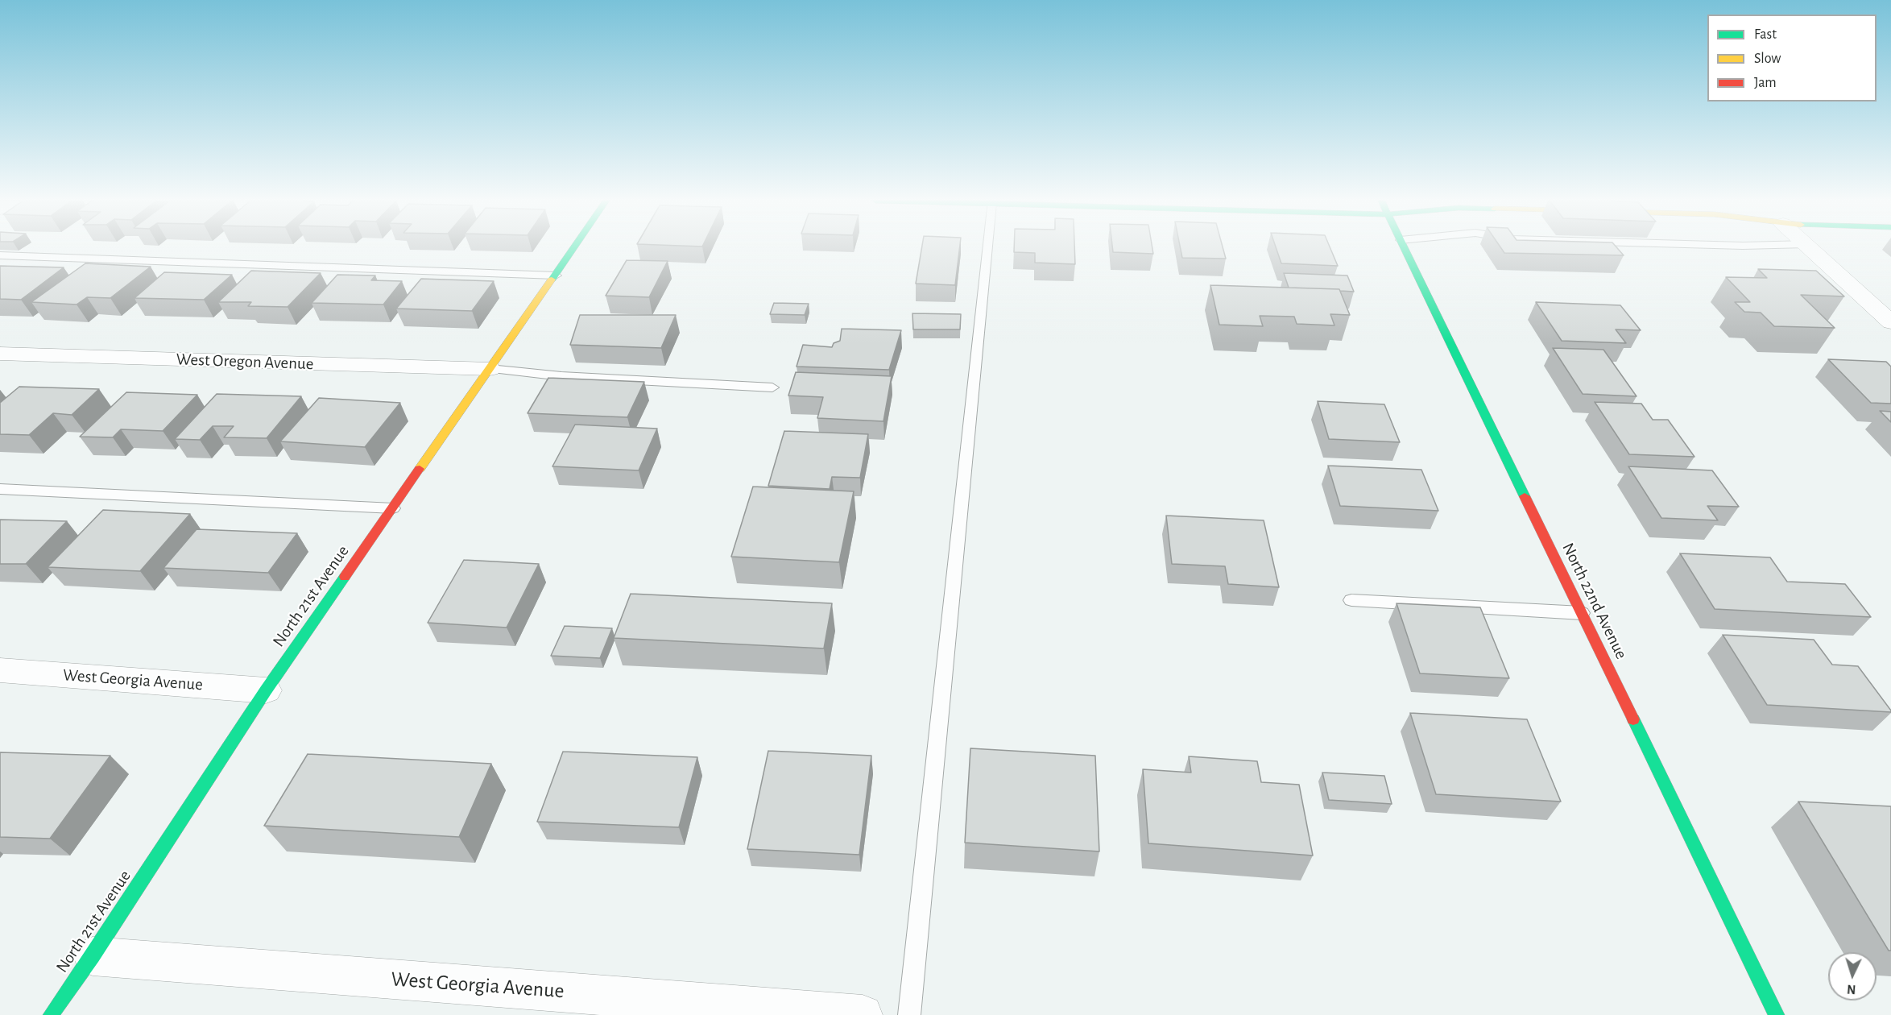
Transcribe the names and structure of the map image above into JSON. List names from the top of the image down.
{
  "streets": {
    "street": [
      "West Oregon Avenue",
      "North 21st Avenue",
      "North 22nd Avenue",
      "West Georgia Avenue"
    ]
  },
  "crossings": [
    ["West Oregon Avenue", "North 21st Avenue"],
    ["North 21st Avenue", "West Georgia Avenue"]
  ],
  "legend": ["Fast", "Slow", "Jam"],
  "north": "bottom"
}
